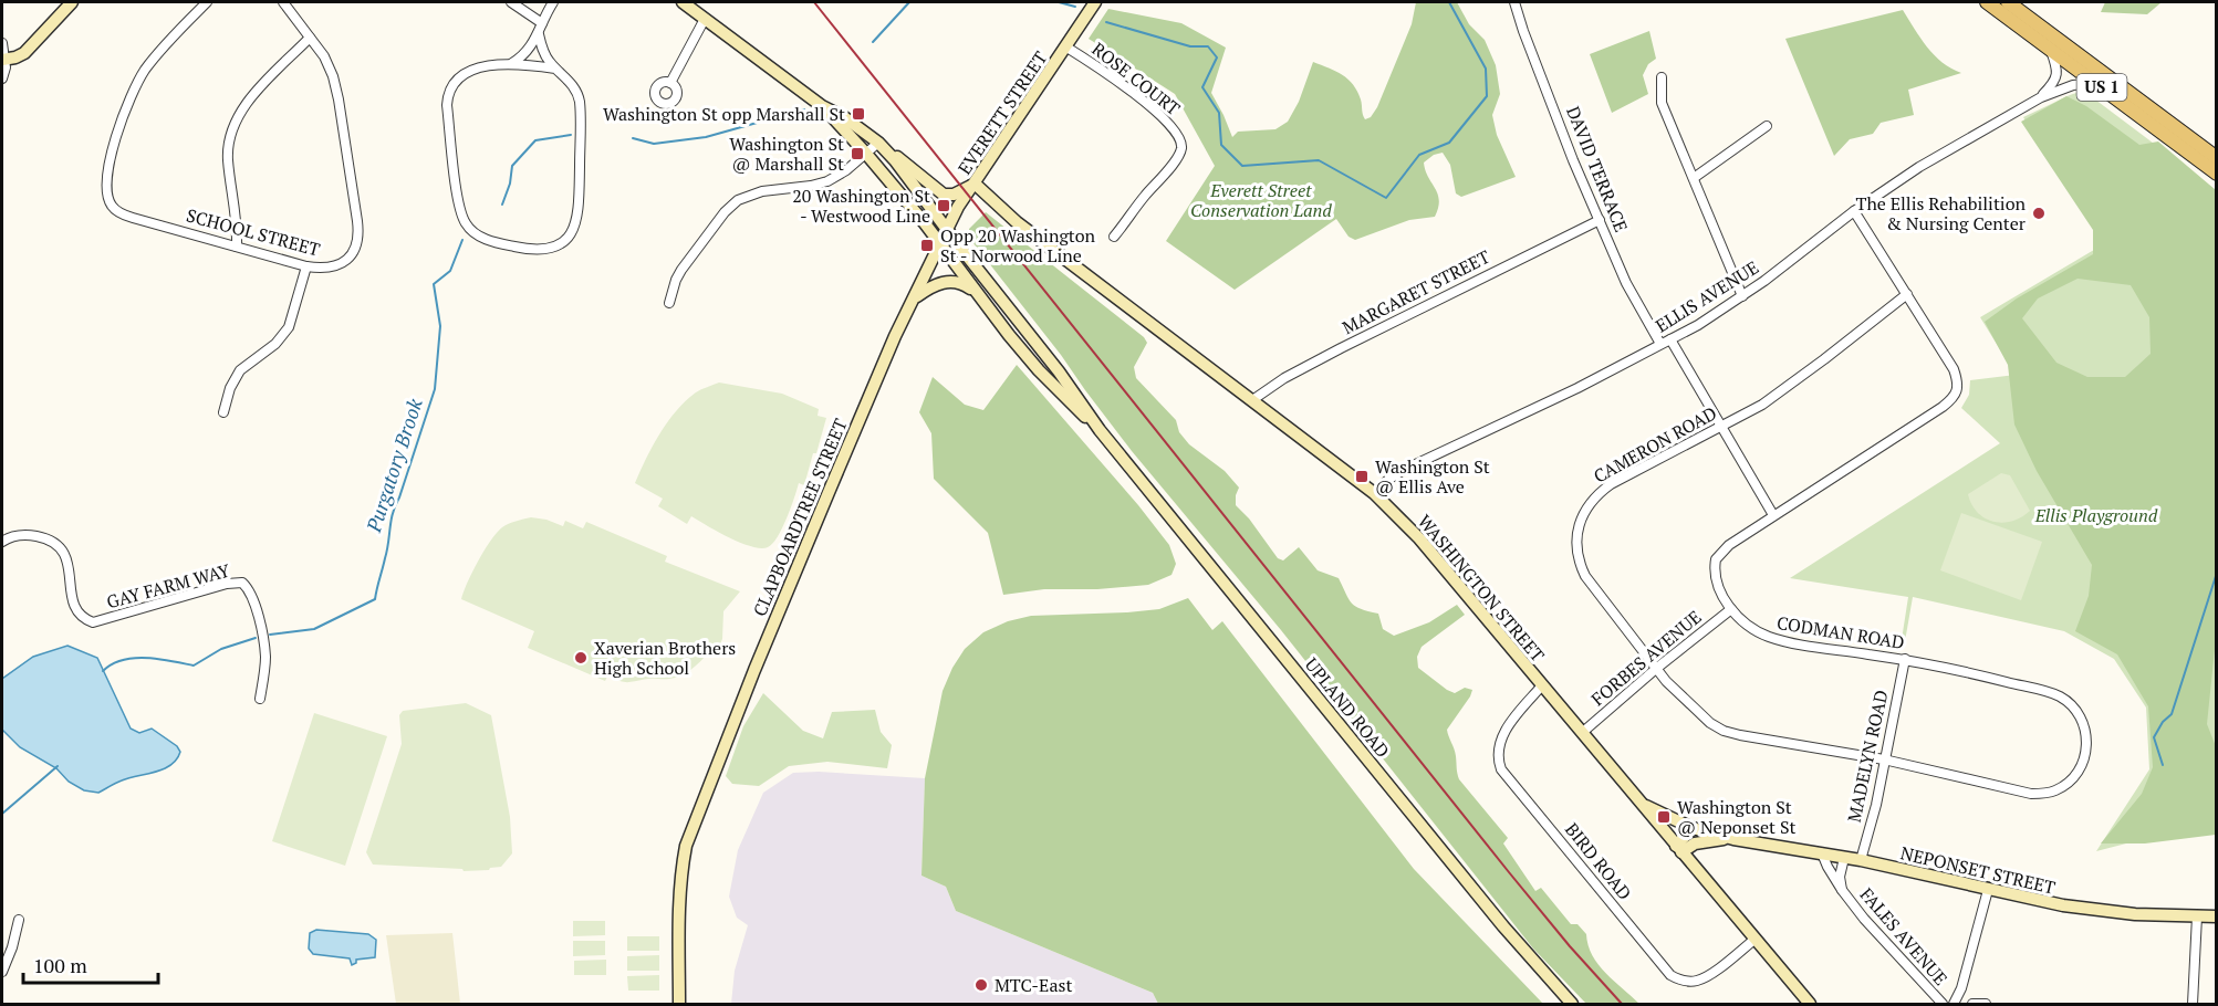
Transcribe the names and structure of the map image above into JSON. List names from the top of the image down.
{
  "streets": {
    "main road": [
      "US 1",
      "EVERETT STREET",
      "CLAPBOARDTREE STREET",
      "WASHINGTON STREET",
      "UPLAND ROAD",
      "NEPONSET STREET"
    ],
    "street": [
      "ROSE COURT",
      "DAVID TERRACE",
      "SCHOOL STREET",
      "MARGARET STREET",
      "ELLIS AVENUE",
      "CAMERON ROAD",
      "GAY FARM WAY",
      "CODMAN ROAD",
      "FORBES AVENUE",
      "MADELYN ROAD",
      "BIRD ROAD",
      "FALES AVENUE"
    ]
  },
  "crossings": [
    ["ROSE COURT", "EVERETT STREET"],
    ["US 1", "ELLIS AVENUE"],
    ["EVERETT STREET", "CLAPBOARDTREE STREET"],
    ["EVERETT STREET", "WASHINGTON STREET"],
    ["EVERETT STREET", "UPLAND ROAD"],
    ["DAVID TERRACE", "MARGARET STREET"],
    ["DAVID TERRACE", "ELLIS AVENUE"],
    ["DAVID TERRACE", "CAMERON ROAD"],
    ["DAVID TERRACE", "CODMAN ROAD"],
    ["MARGARET STREET", "WASHINGTON STREET"],
    ["ELLIS AVENUE", "WASHINGTON STREET"],
    ["ELLIS AVENUE", "CODMAN ROAD"],
    ["CAMERON ROAD", "CODMAN ROAD"],
    ["CAMERON ROAD", "FORBES AVENUE"],
    ["CAMERON ROAD", "MADELYN ROAD"],
    ["CLAPBOARDTREE STREET", "UPLAND ROAD"],
    ["WASHINGTON STREET", "FORBES AVENUE"],
    ["WASHINGTON STREET", "BIRD ROAD"],
    ["WASHINGTON STREET", "NEPONSET STREET"],
    ["CODMAN ROAD", "FORBES AVENUE"],
    ["CODMAN ROAD", "MADELYN ROAD"],
    ["MADELYN ROAD", "NEPONSET STREET"],
    ["NEPONSET STREET", "FALES AVENUE"]
  ],
  "water": ["Purgatory Brook"],
  "parks": ["Everett Street Conservation Land", "Ellis Playground"],
  "places": {
    "transit": [
      "Washington St opp Marshall St",
      "Washington St @ Marshall St",
      "20 Washington St - Westwood Line",
      "Opp 20 Washington St - Norwood Line",
      "Washington St @ Ellis Ave",
      "Washington St @ Neponset St"
    ],
    "other": ["The Ellis Rehabilition & Nursing Center", "Xaverian Brothers High School", "MTC-East"]
  },
  "scale_bar": "100 m"
}
